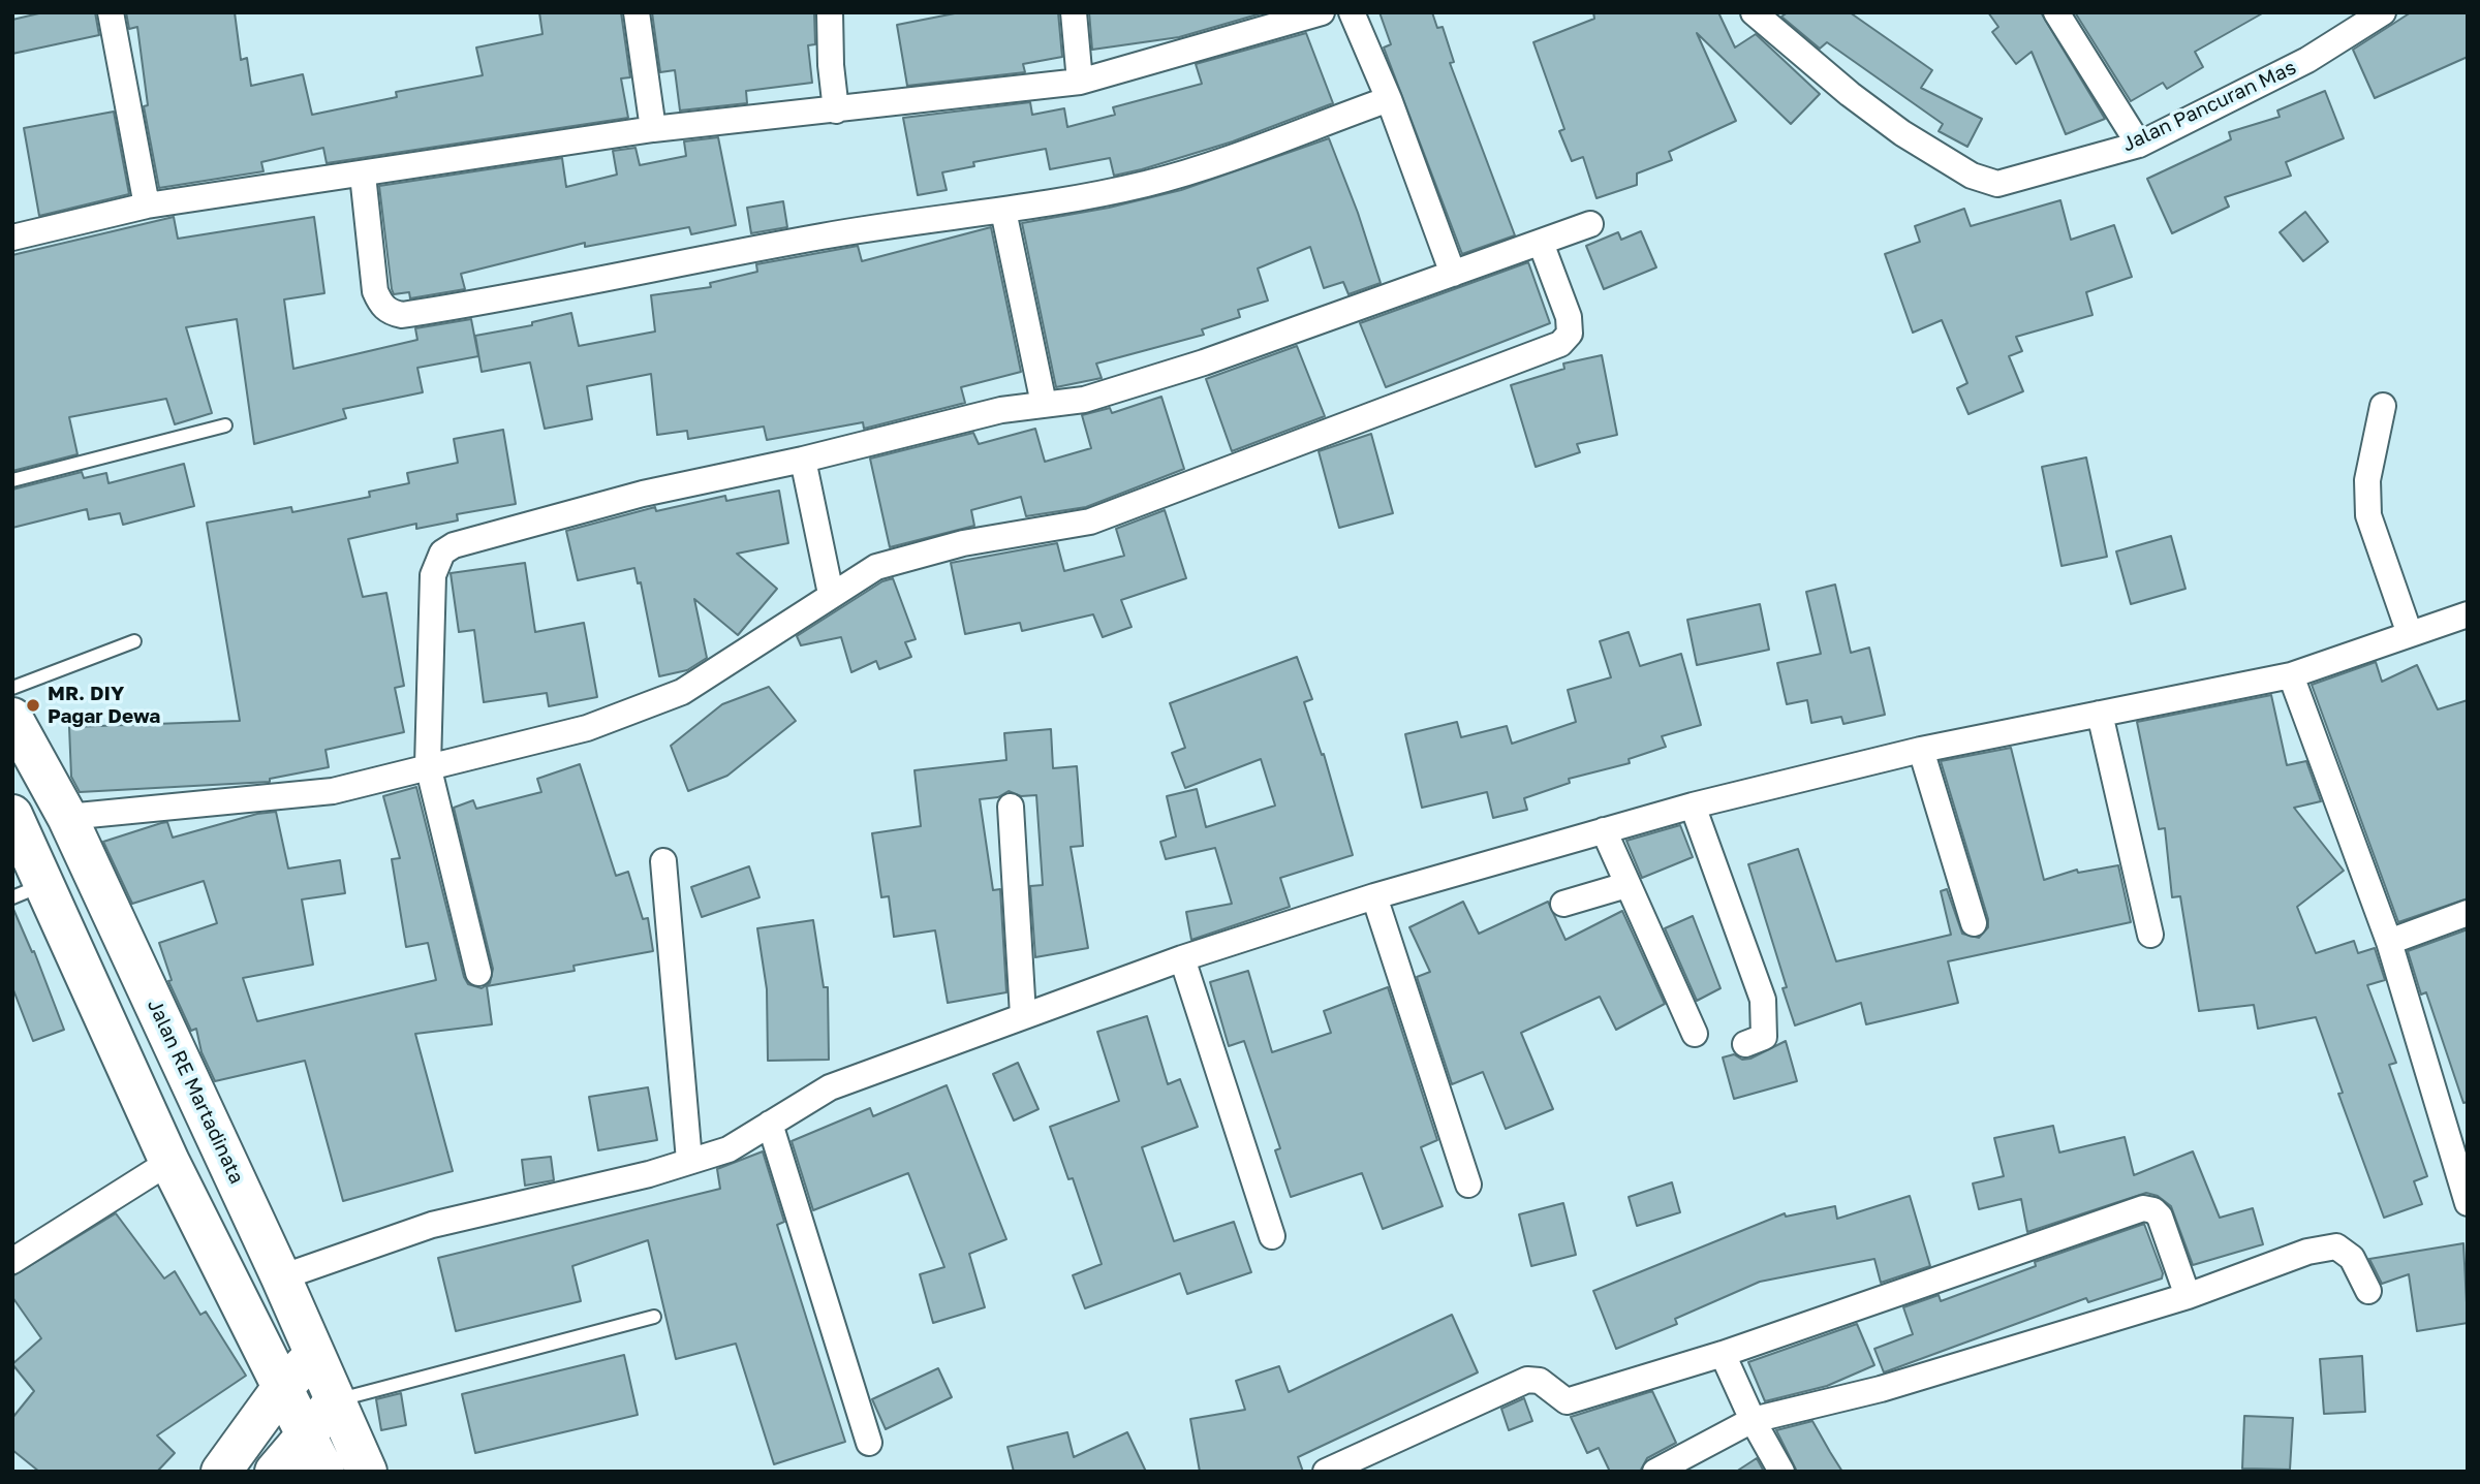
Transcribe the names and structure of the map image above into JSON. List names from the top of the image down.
{
  "streets": {
    "main road": ["Jalan RE Martadinata"],
    "street": ["Jalan Pancuran Mas"]
  },
  "places": ["MR. DIY Pagar Dewa"]
}
